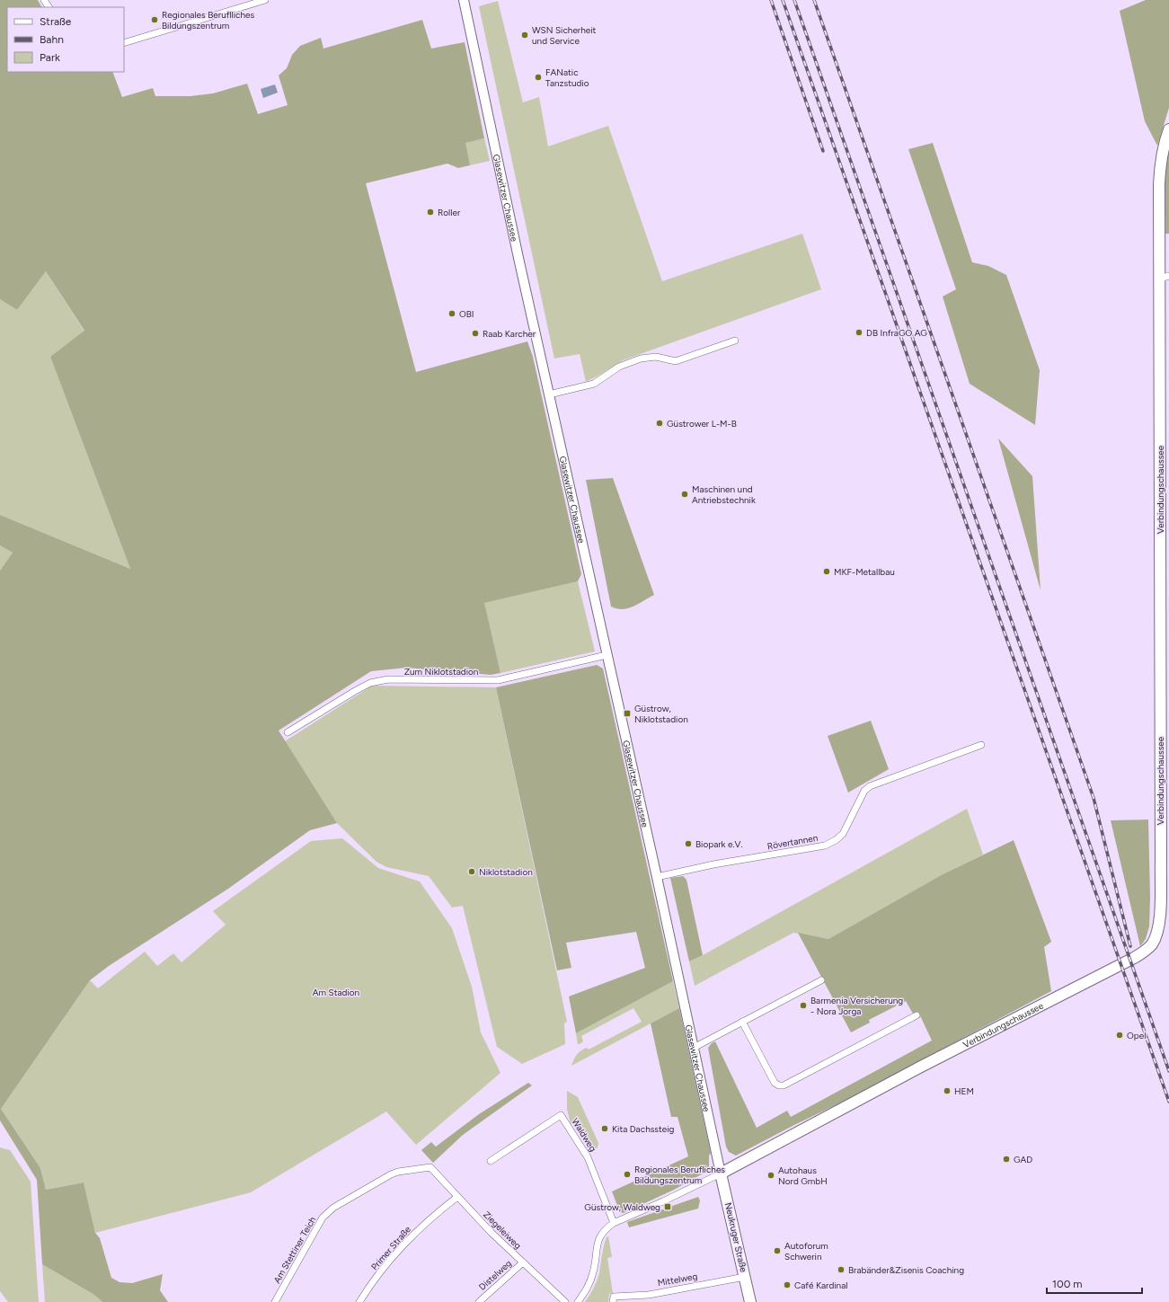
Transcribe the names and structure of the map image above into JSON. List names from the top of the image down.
{
  "streets": {
    "main road": ["Glasewitzer Chaussee", "Verbindungschaussee", "Neukruger Straße"],
    "street": [
      "Zum Niklotstadion",
      "Rövertannen",
      "Waldweg",
      "Ziegeleiweg",
      "Primer Straße",
      "Am Stettiner Teich",
      "Distelweg",
      "Mittelweg"
    ]
  },
  "crossings": [
    ["Glasewitzer Chaussee", "Verbindungschaussee"],
    ["Glasewitzer Chaussee", "Zum Niklotstadion"],
    ["Glasewitzer Chaussee", "Rövertannen"],
    ["Glasewitzer Chaussee", "Neukruger Straße"],
    ["Verbindungschaussee", "Neukruger Straße"],
    ["Ziegeleiweg", "Primer Straße"],
    ["Ziegeleiweg", "Am Stettiner Teich"],
    ["Ziegeleiweg", "Distelweg"],
    ["Neukruger Straße", "Mittelweg"]
  ],
  "parks": ["Am Stadion"],
  "places": {
    "other": [
      "Regionales Beruflliches Bildungszentrum",
      "WSN Sicherheit und Service",
      "FANatic Tanzstudio",
      "Roller",
      "OBI",
      "DB InfraGO AG",
      "Raab Karcher",
      "Güstrower L-M-B",
      "Maschinen und Antriebstechnik",
      "MKF-Metallbau",
      "Biopark e.V.",
      "Niklotstadion",
      "Barmenia Versicherung - Nora Jorga",
      "Opel",
      "HEM",
      "Kita Dachssteig",
      "GAD",
      "Regionales Berufliches Bildungszentrum",
      "Autohaus Nord GmbH",
      "Autoforum Schwerin",
      "Brabänder&Zisenis Coaching",
      "Café Kardinal"
    ],
    "transit": ["Güstrow, Niklotstadion", "Güstrow, Waldweg"]
  },
  "legend": ["Straße", "Bahn", "Park"],
  "scale_bar": "100 m"
}
